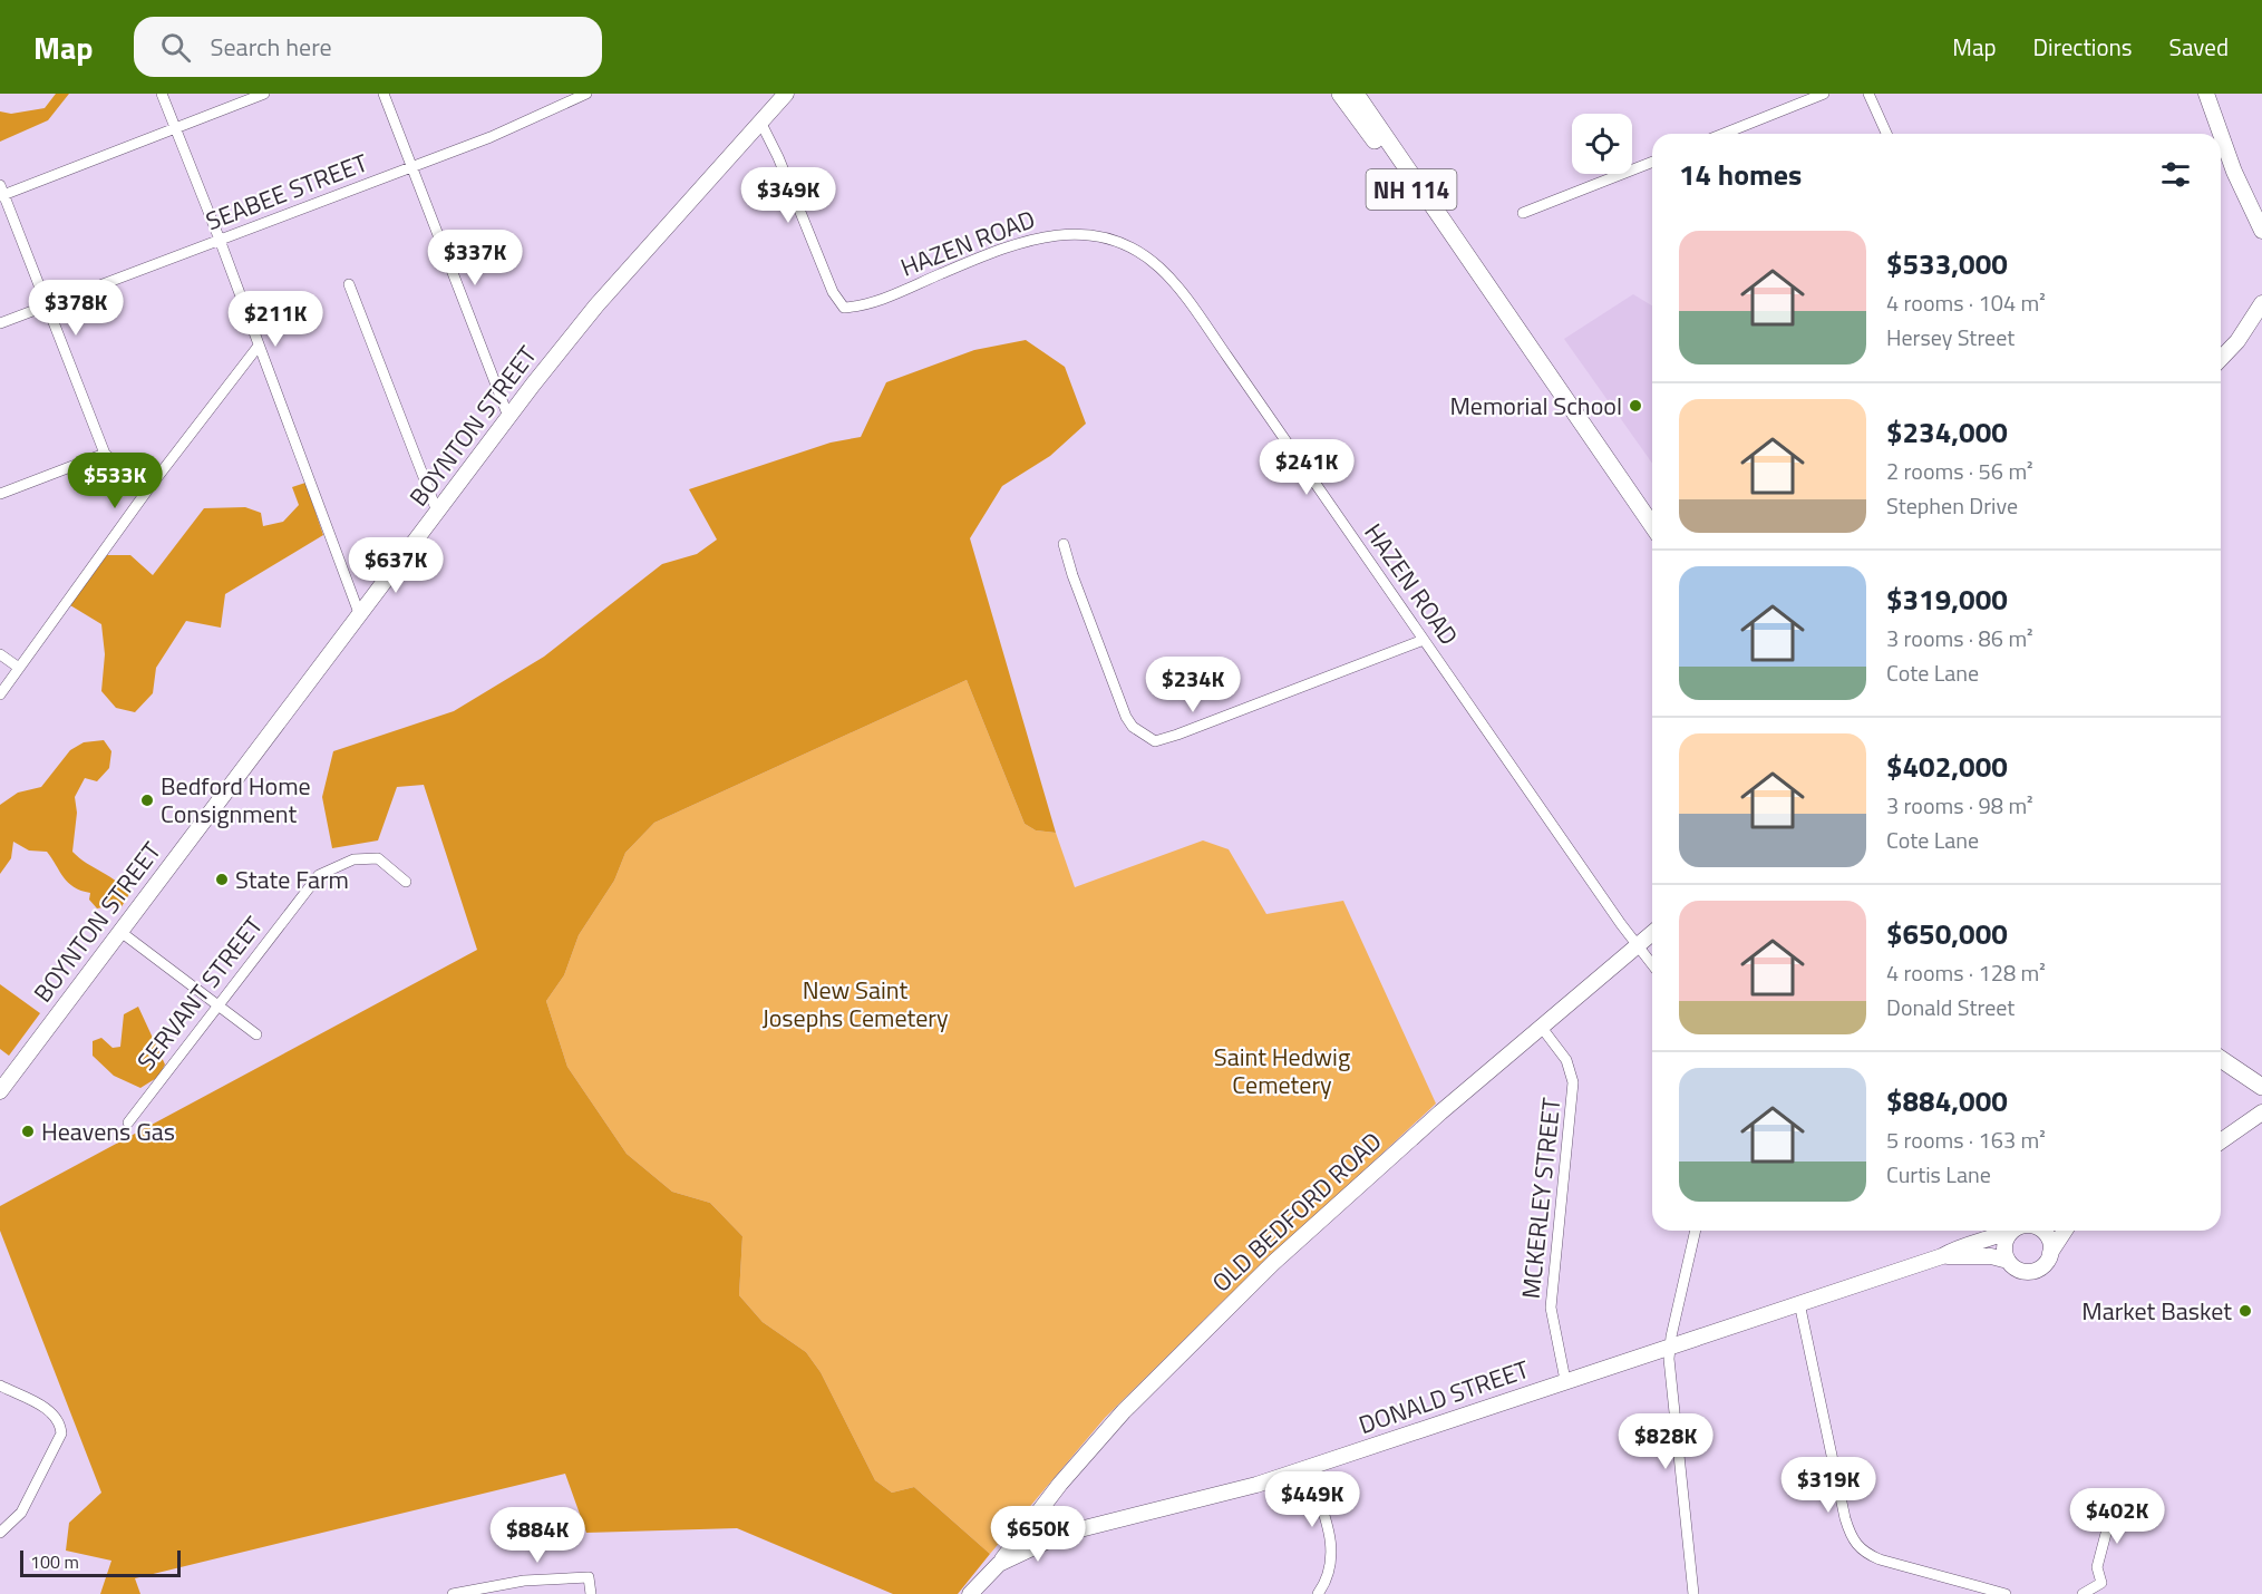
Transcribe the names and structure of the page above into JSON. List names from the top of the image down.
{
  "streets": {
    "main road": ["NH 114"],
    "street": [
      "SEABEE STREET",
      "HAZEN ROAD",
      "BOYNTON STREET",
      "SERVANT STREET",
      "MCKERLEY STREET",
      "OLD BEDFORD ROAD",
      "DONALD STREET"
    ]
  },
  "crossings": [
    ["HAZEN ROAD", "BOYNTON STREET"],
    ["HAZEN ROAD", "OLD BEDFORD ROAD"],
    ["MCKERLEY STREET", "OLD BEDFORD ROAD"],
    ["MCKERLEY STREET", "DONALD STREET"],
    ["OLD BEDFORD ROAD", "DONALD STREET"]
  ],
  "parks": ["New Saint Josephs Cemetery", "Saint Hedwig Cemetery"],
  "places": [
    "Memorial School",
    "Bedford Home Consignment",
    "State Farm",
    "Heavens Gas",
    "Market Basket"
  ],
  "scale_bar": "100 m",
  "page": {
    "header": "Map",
    "search": "Search here",
    "nav": ["Map", "Directions", "Saved"],
    "heading": "14 homes",
    "price": [
      "$349K",
      "$337K",
      "$378K",
      "$211K",
      "$241K",
      "$533K",
      "$637K",
      "$234K",
      "$828K",
      "$319K",
      "$449K",
      "$402K",
      "$650K",
      "$884K"
    ],
    "list": [
      {
        "name": "$533,000",
        "note": "4 rooms · 104 m² · Hersey Street"
      },
      {
        "name": "$234,000",
        "note": "2 rooms · 56 m² · Stephen Drive"
      },
      {
        "name": "$319,000",
        "note": "3 rooms · 86 m² · Cote Lane"
      },
      {
        "name": "$402,000",
        "note": "3 rooms · 98 m² · Cote Lane"
      },
      {
        "name": "$650,000",
        "note": "4 rooms · 128 m² · Donald Street"
      },
      {
        "name": "$884,000",
        "note": "5 rooms · 163 m² · Curtis Lane"
      }
    ],
    "scale": "100 m"
  }
}
